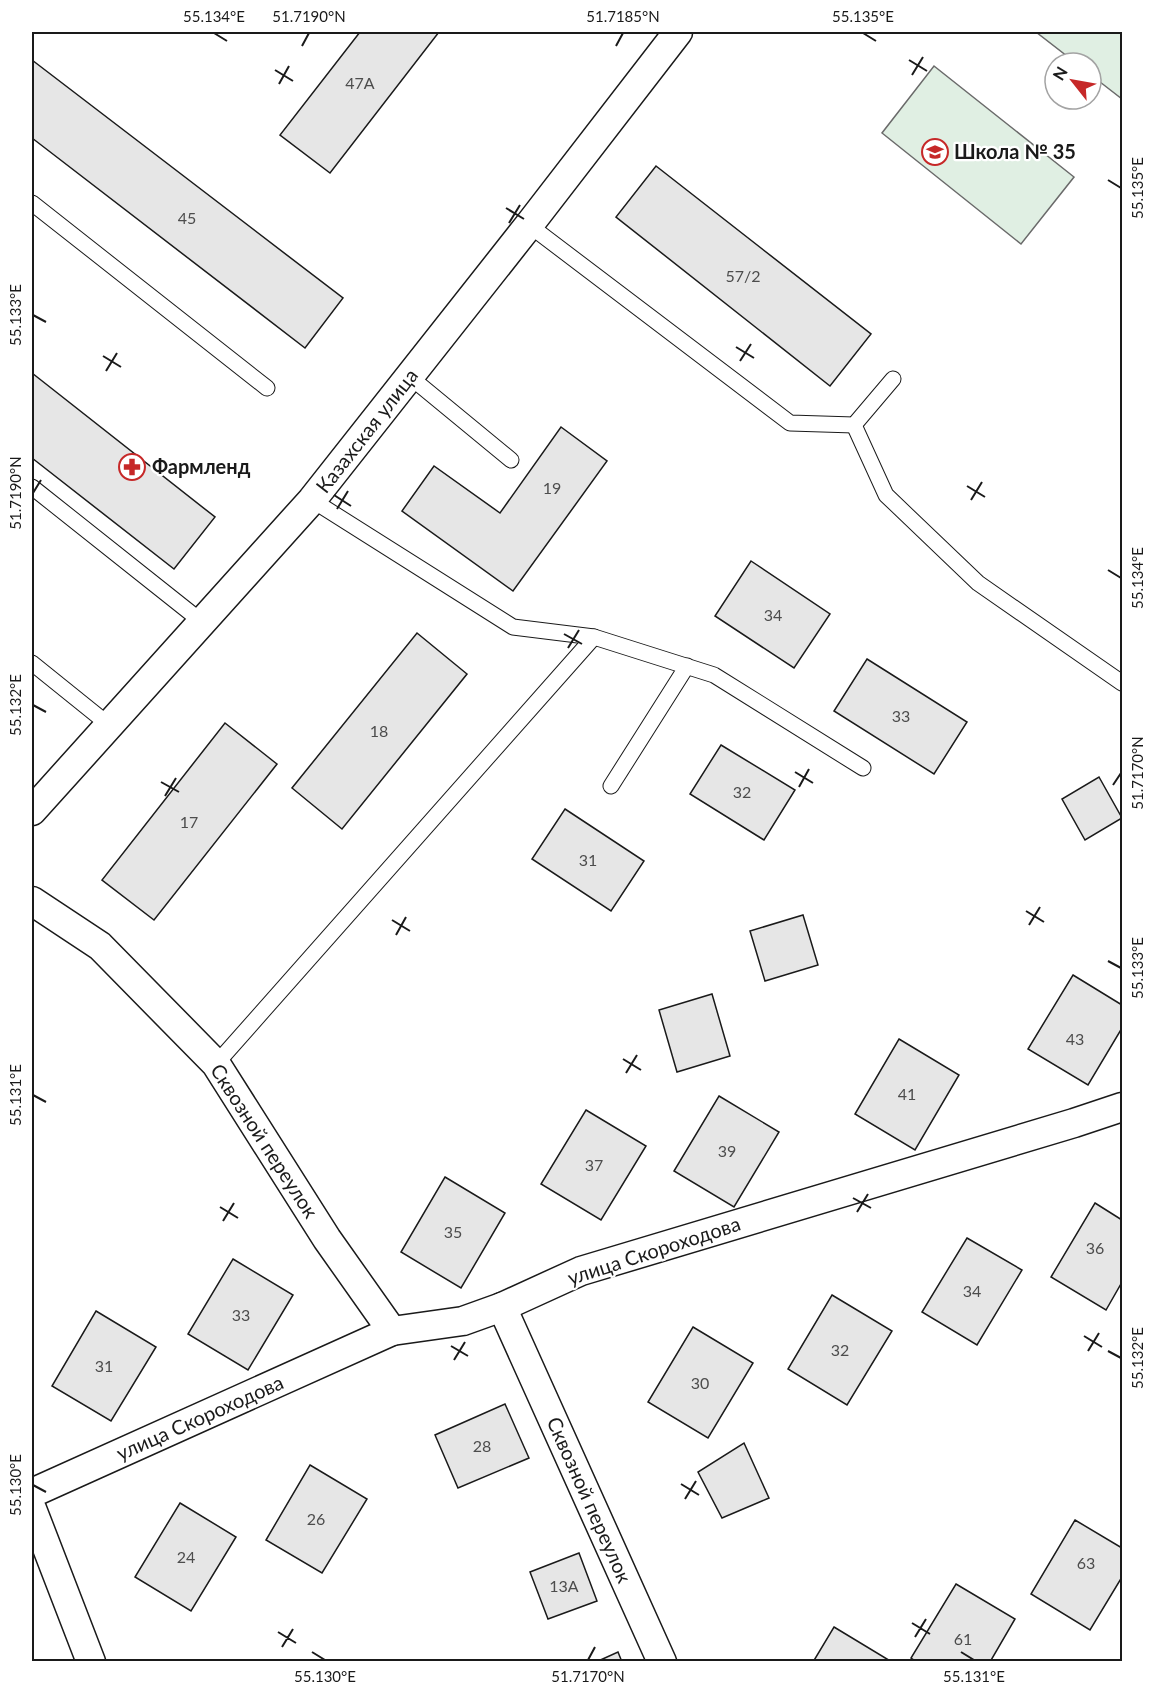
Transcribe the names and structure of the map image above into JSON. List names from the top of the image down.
{
  "streets": {
    "street": ["Казахская улица", "Сквозной переулок", "улица Скороходова"]
  },
  "crossings": [
    ["Сквозной переулок", "улица Скороходова"]
  ],
  "places": {
    "school or university": ["Школа № 35"],
    "pharmacy": ["Фармленд"]
  },
  "house_numbers": [
    "47А",
    "45",
    "57/2",
    "19",
    "34",
    "33",
    "18",
    "32",
    "17",
    "31",
    "43",
    "41",
    "39",
    "37",
    "35",
    "36",
    "34",
    "33",
    "32",
    "31",
    "30",
    "28",
    "26",
    "24",
    "63",
    "13А",
    "61"
  ],
  "north": "top left",
  "coordinates": [
    "55.134°E",
    "51.7190°N",
    "51.7185°N",
    "55.135°E",
    "55.133°E",
    "55.132°E",
    "51.7170°N",
    "55.131°E",
    "55.130°E"
  ]
}
